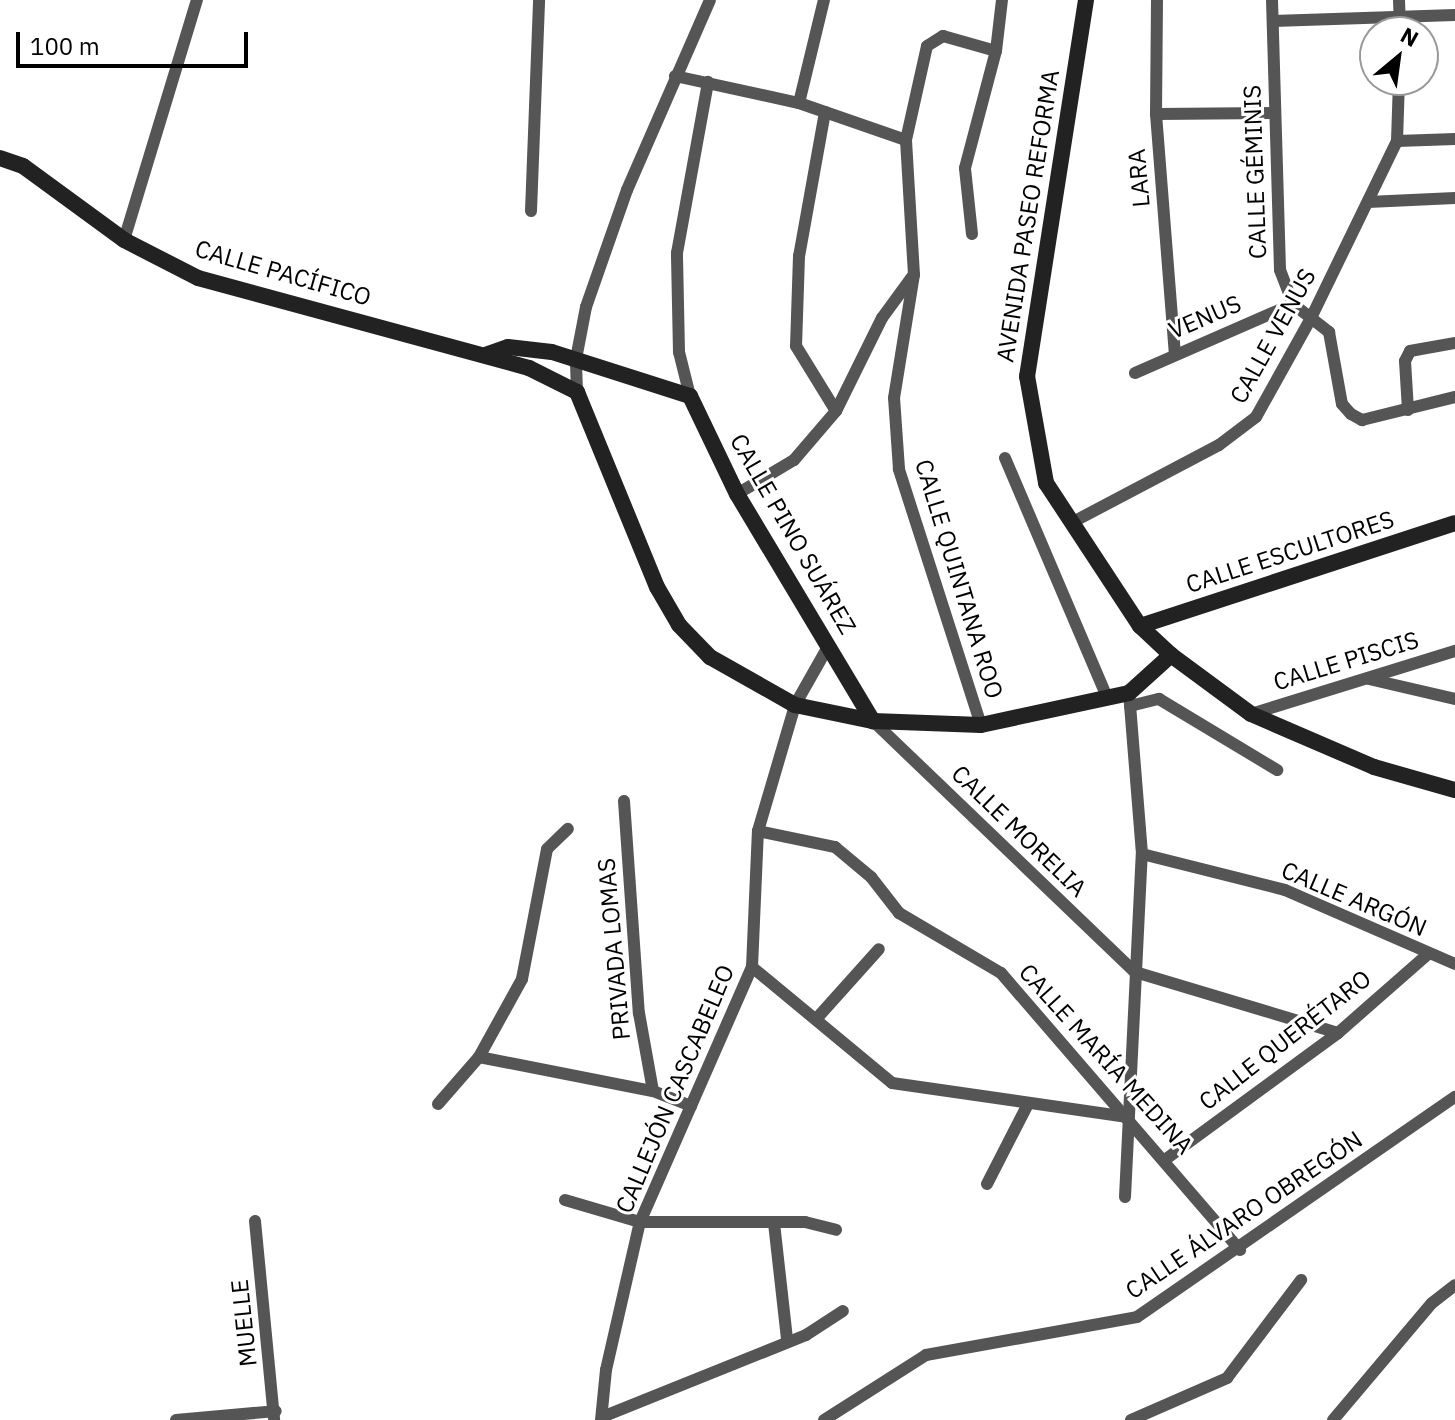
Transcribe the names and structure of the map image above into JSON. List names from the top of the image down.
{
  "streets": {
    "main road": [
      "AVENIDA PASEO REFORMA",
      "CALLE PACÍFICO",
      "CALLE PINO SUÁREZ",
      "CALLE ESCULTORES"
    ],
    "street": [
      "CALLE GÉMINIS",
      "LARA",
      "VENUS",
      "CALLE VENUS",
      "CALLE QUINTANA ROO",
      "CALLE PISCIS",
      "CALLE MORELIA",
      "CALLE ARGÓN",
      "PRIVADA LOMAS",
      "CALLE QUERÉTARO",
      "CALLE MARÍA MEDINA",
      "CALLEJÓN CASCABELEO",
      "CALLE ÁLVARO OBREGÓN",
      "MUELLE"
    ]
  },
  "crossings": [
    ["CALLE GÉMINIS", "VENUS"],
    ["LARA", "VENUS"],
    ["AVENIDA PASEO REFORMA", "CALLE VENUS"],
    ["AVENIDA PASEO REFORMA", "CALLE ESCULTORES"],
    ["AVENIDA PASEO REFORMA", "CALLE PISCIS"],
    ["CALLE PACÍFICO", "CALLE PINO SUÁREZ"],
    ["CALLE PINO SUÁREZ", "CALLE MORELIA"],
    ["CALLE PINO SUÁREZ", "CALLEJÓN CASCABELEO"],
    ["CALLE ARGÓN", "CALLE QUERÉTARO"],
    ["CALLE QUERÉTARO", "CALLE MARÍA MEDINA"],
    ["CALLE MARÍA MEDINA", "CALLEJÓN CASCABELEO"],
    ["CALLE MARÍA MEDINA", "CALLE ÁLVARO OBREGÓN"]
  ],
  "scale_bar": "100 m",
  "north": "top right"
}
